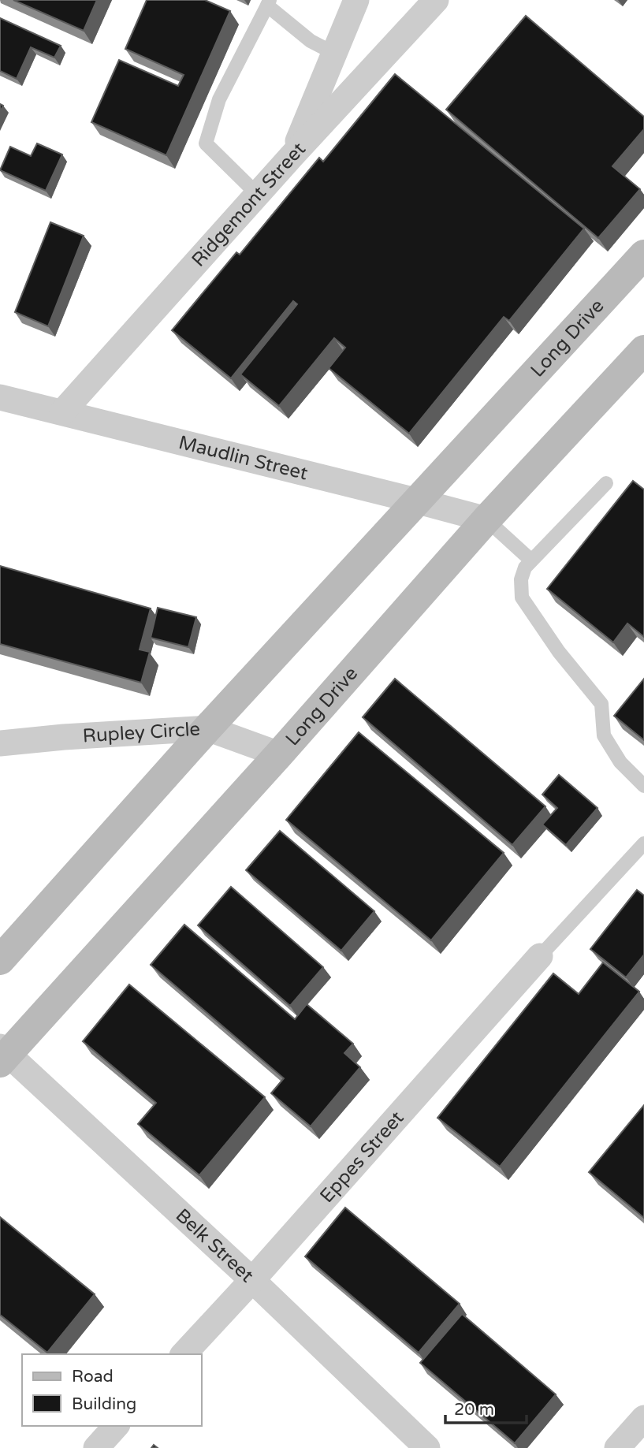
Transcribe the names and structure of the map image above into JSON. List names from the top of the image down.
{
  "streets": {
    "main road": ["Long Drive"],
    "street": [
      "Ridgemont Street",
      "Maudlin Street",
      "Rupley Circle",
      "Eppes Street",
      "Belk Street"
    ]
  },
  "crossings": [
    ["Ridgemont Street", "Maudlin Street"],
    ["Long Drive", "Maudlin Street"],
    ["Long Drive", "Rupley Circle"],
    ["Long Drive", "Belk Street"],
    ["Eppes Street", "Belk Street"]
  ],
  "legend": ["Road", "Building"],
  "scale_bar": "20 m"
}
